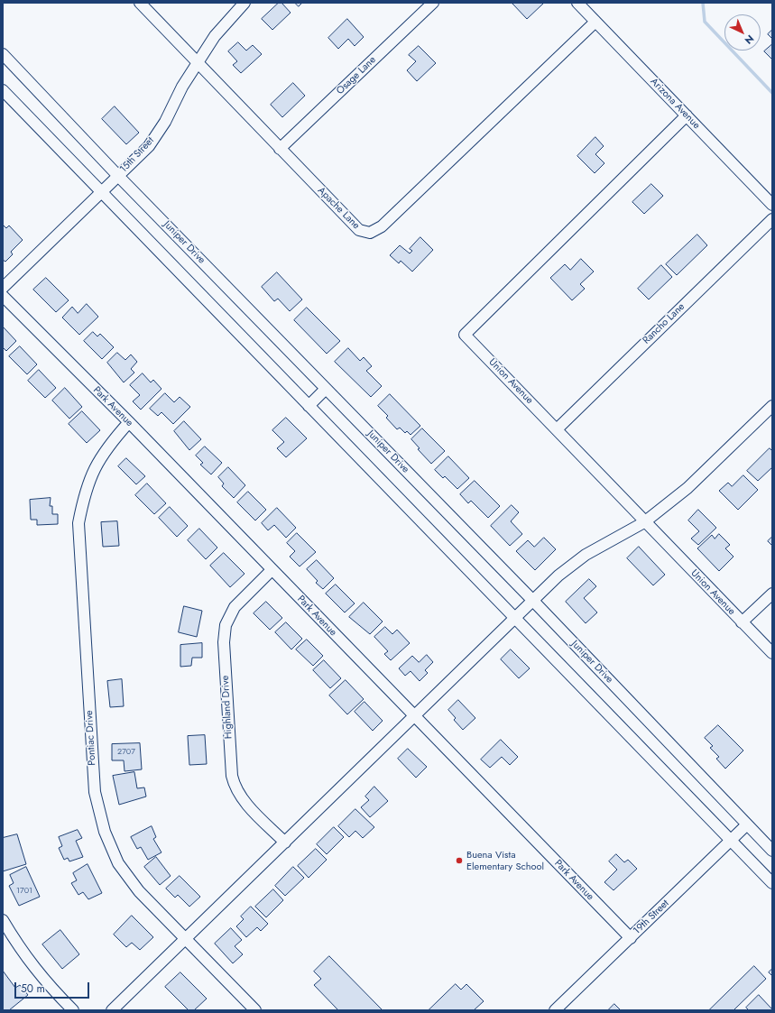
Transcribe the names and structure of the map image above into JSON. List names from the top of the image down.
{
  "streets": {
    "street": [
      "Osage Lane",
      "Arizona Avenue",
      "15th Street",
      "Apache Lane",
      "Juniper Drive",
      "Rancho Lane",
      "Union Avenue",
      "Park Avenue",
      "Highland Drive",
      "Pontiac Drive",
      "19th Street"
    ]
  },
  "crossings": [
    ["Osage Lane", "Apache Lane"],
    ["Arizona Avenue", "Apache Lane"],
    ["Arizona Avenue", "Union Avenue"],
    ["15th Street", "Apache Lane"],
    ["15th Street", "Juniper Drive"],
    ["Juniper Drive", "19th Street"],
    ["Rancho Lane", "Union Avenue"],
    ["Park Avenue", "Highland Drive"],
    ["Park Avenue", "Pontiac Drive"],
    ["Park Avenue", "19th Street"]
  ],
  "places": ["Buena Vista Elementary School"],
  "house_numbers": ["2707", "1701"],
  "scale_bar": "50 m",
  "north": "bottom right"
}
